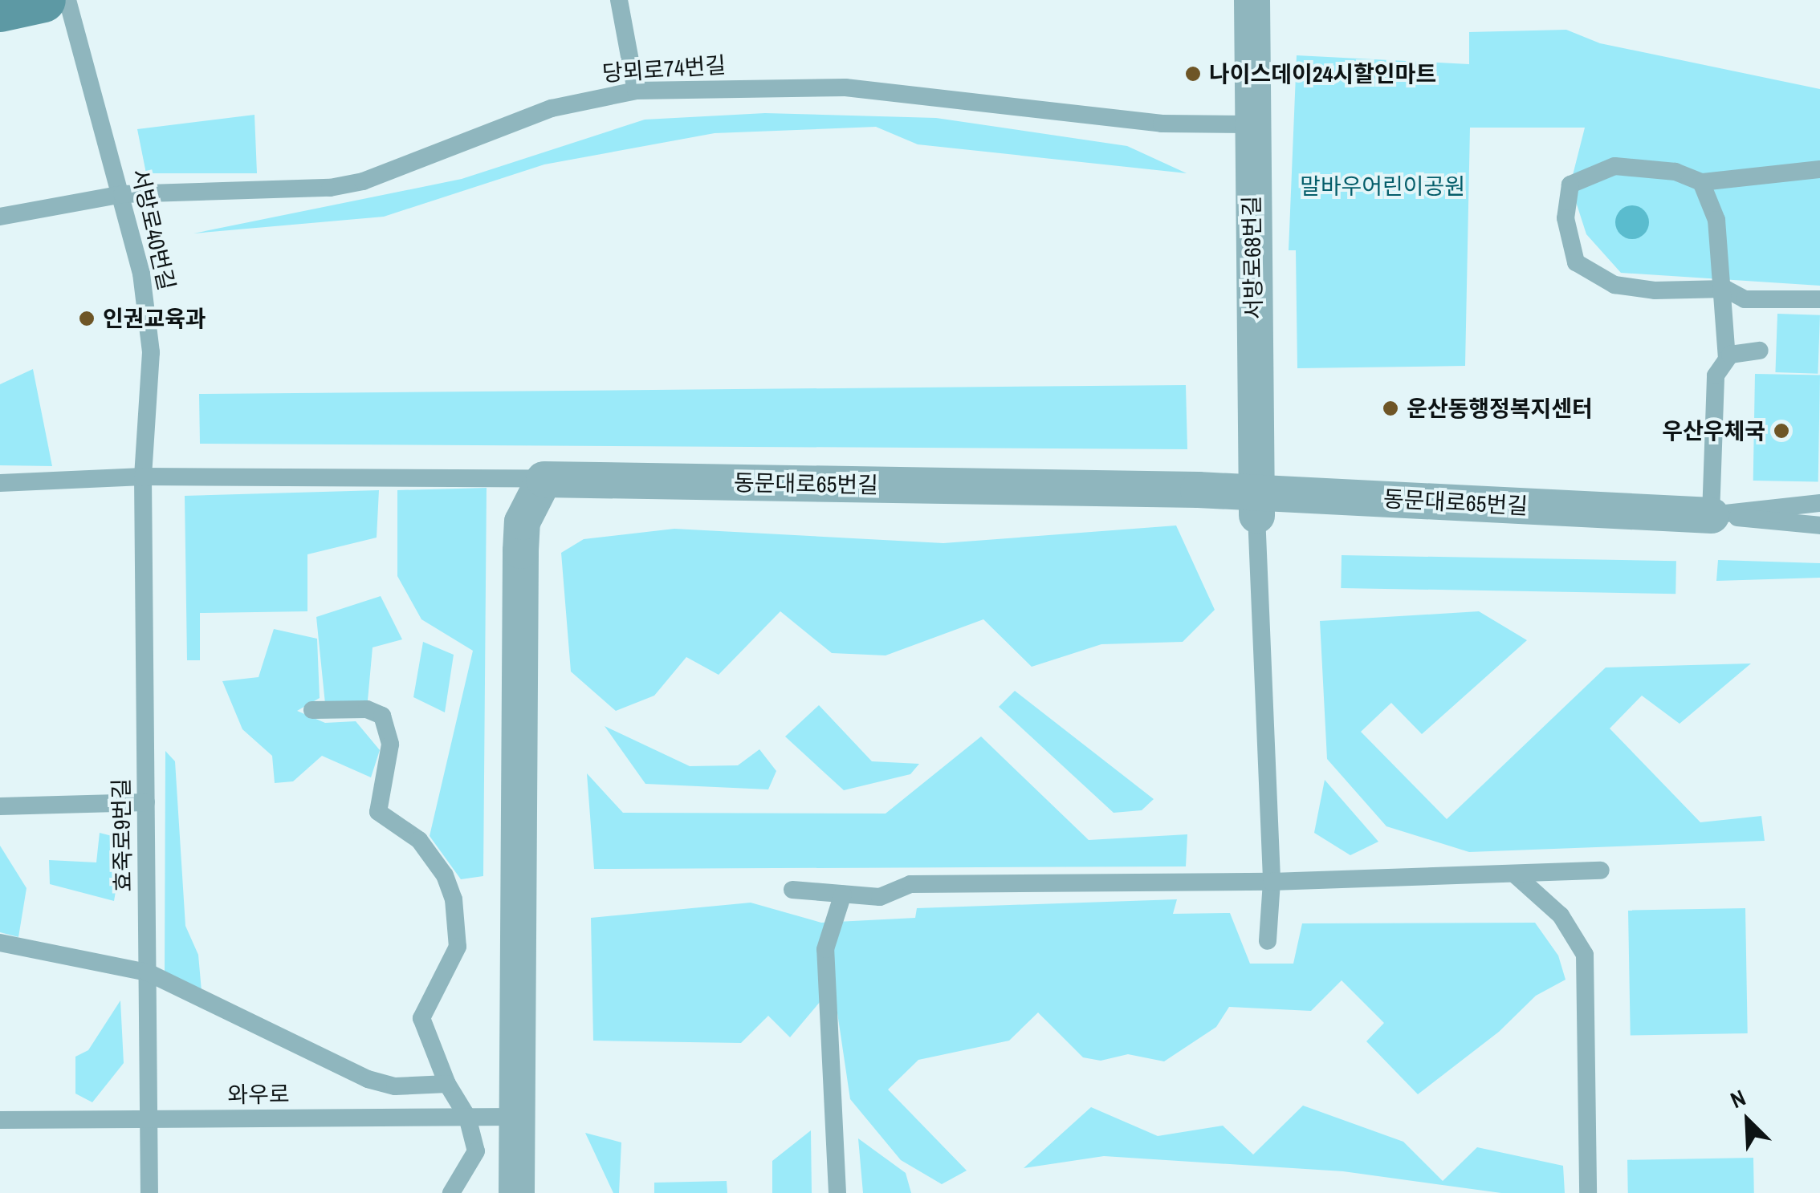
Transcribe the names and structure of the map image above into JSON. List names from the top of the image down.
{
  "streets": {
    "street": ["서방로68번길", "동문대로65번길"],
    "lane": [
      "당뫼로74번길",
      "서방로40번길",
      "효죽로9번길",
      "와우로"
    ]
  },
  "crossings": [
    ["당뫼로74번길", "서방로40번길"],
    ["당뫼로74번길", "서방로68번길"],
    ["서방로40번길", "효죽로9번길"],
    ["서방로68번길", "동문대로65번길"],
    ["효죽로9번길", "와우로"]
  ],
  "parks": ["말바우어린이공원"],
  "places": [
    "나이스데이24시할인마트",
    "인권교육과",
    "운산동행정복지센터",
    "우산우체국"
  ],
  "north": "top left"
}
